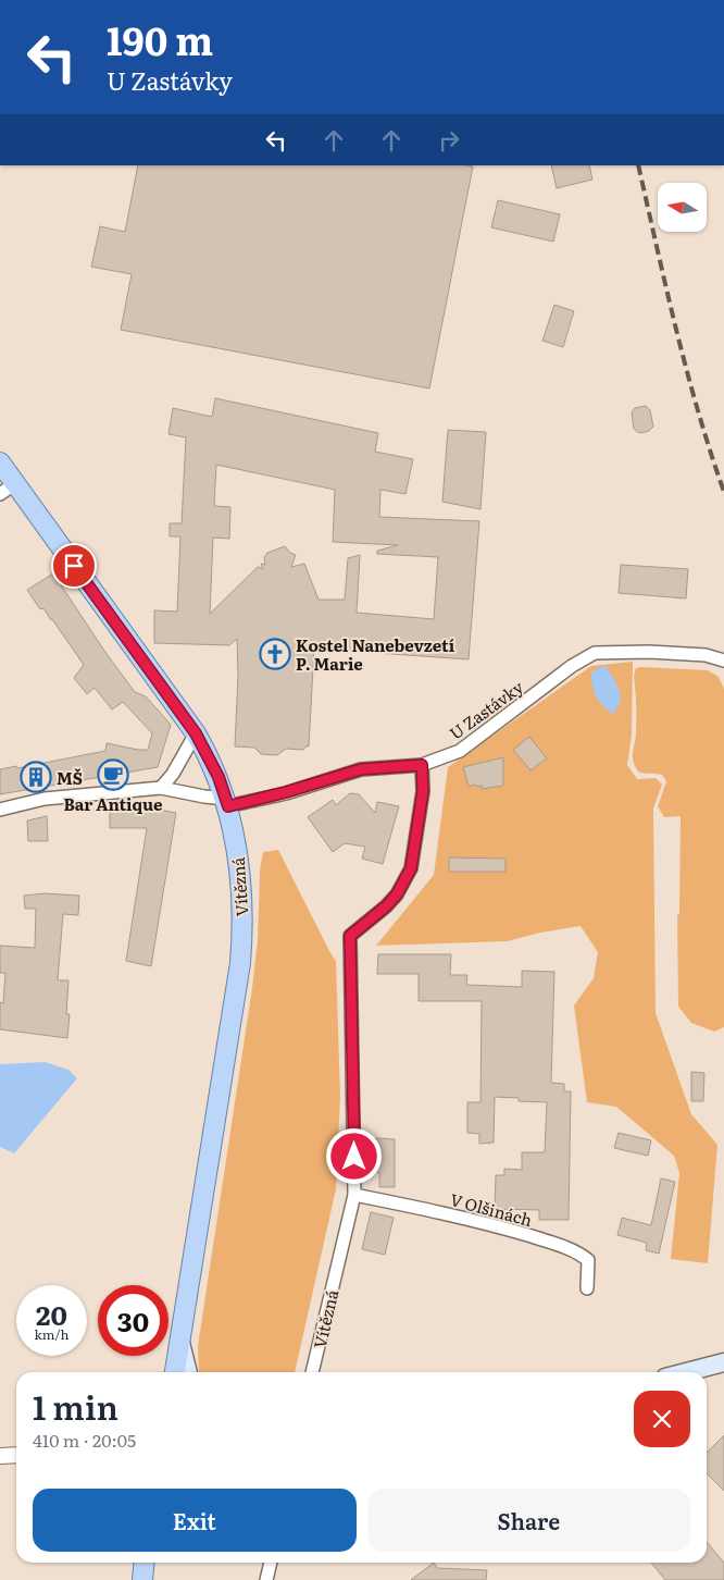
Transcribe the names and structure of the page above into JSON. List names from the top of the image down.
{
  "streets": {
    "main road": ["Vítězná"],
    "street": ["U Zastávky", "V Olšinách"]
  },
  "crossings": [
    ["U Zastávky", "Vítězná"],
    ["Vítězná", "V Olšinách"]
  ],
  "places": {
    "church": ["Kostel Nanebevzetí P. Marie"],
    "cafe": ["Bar Antique"],
    "building": ["MŠ"]
  },
  "north": "left",
  "page": {
    "turn": ["190 m", "U Zastávky"],
    "speed": "20 km/h",
    "limit": "30",
    "heading": ["1 min", "410 m · 20:05"],
    "buttons": ["Exit", "Share"]
  }
}
